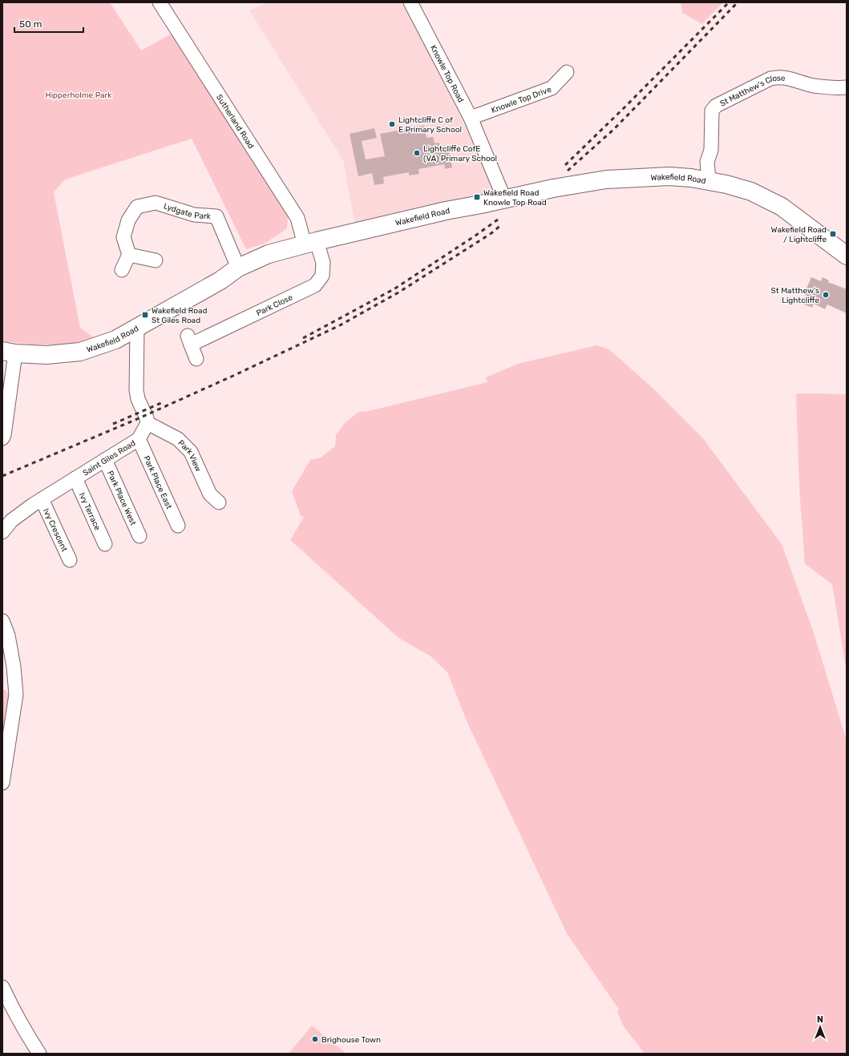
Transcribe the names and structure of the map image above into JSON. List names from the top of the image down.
{
  "streets": {
    "main road": ["Wakefield Road"],
    "street": [
      "Knowle Top Road",
      "St Matthew's Close",
      "Knowle Top Drive",
      "Sutherland Road",
      "Lydgate Park",
      "Park Close",
      "Park View",
      "Saint Giles Road",
      "Park Place East",
      "Park Place West",
      "Ivy Terrace",
      "Ivy Crescent"
    ]
  },
  "crossings": [
    ["Knowle Top Road", "Knowle Top Drive"],
    ["Knowle Top Road", "Wakefield Road"],
    ["St Matthew's Close", "Wakefield Road"],
    ["Sutherland Road", "Wakefield Road"],
    ["Sutherland Road", "Park Close"],
    ["Wakefield Road", "Lydgate Park"],
    ["Wakefield Road", "Park Close"],
    ["Park View", "Saint Giles Road"],
    ["Saint Giles Road", "Park Place East"],
    ["Saint Giles Road", "Park Place West"],
    ["Saint Giles Road", "Ivy Terrace"],
    ["Saint Giles Road", "Ivy Crescent"]
  ],
  "parks": ["Hipperholme Park"],
  "places": {
    "other": [
      "Lightcliffe C of E Primary School",
      "Lightcliffe CofE (VA) Primary School",
      "St Matthew's Lightcliffe",
      "Brighouse Town"
    ],
    "transit": ["Wakefield Road Knowle Top Road", "Wakefield Road / Lightcliffe", "Wakefield Road St Giles Road"]
  },
  "scale_bar": "50 m",
  "north": "top"
}
